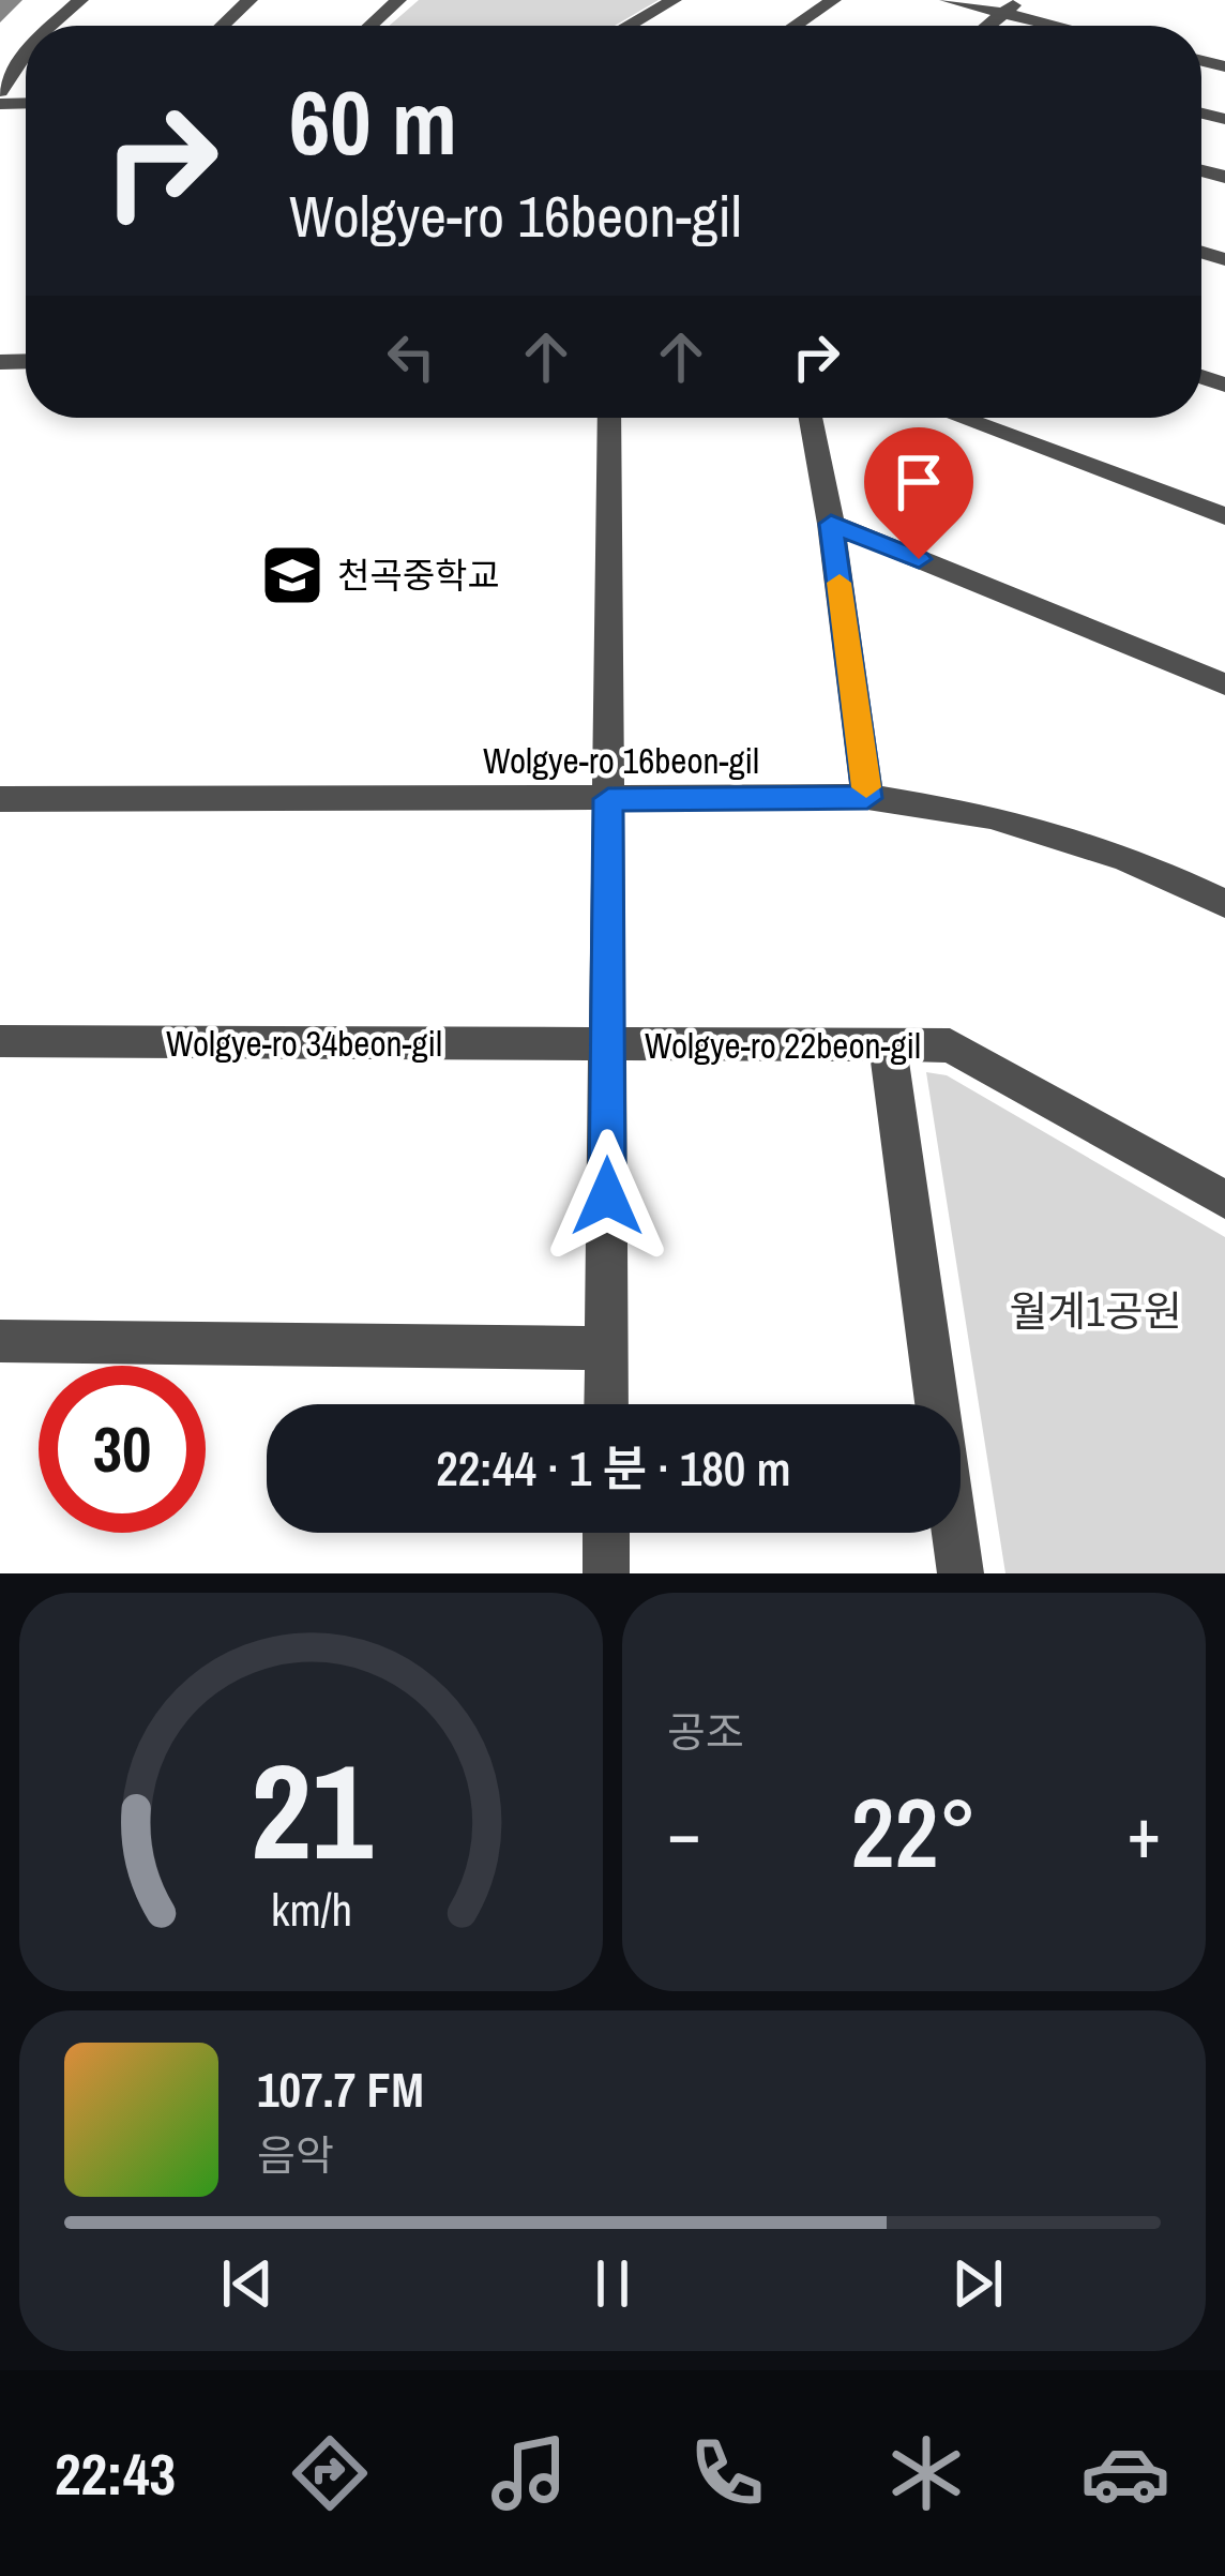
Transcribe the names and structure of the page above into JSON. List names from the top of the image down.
{
  "streets": {
    "street": ["Wolgye-ro 16beon-gil", "Wolgye-ro 34beon-gil", "Wolgye-ro 22beon-gil"]
  },
  "crossings": [
    ["Wolgye-ro 34beon-gil", "Wolgye-ro 22beon-gil"]
  ],
  "parks": ["월계1공원"],
  "places": {
    "school or university": ["천곡중학교"]
  },
  "page": {
    "turn": ["60 m", "Wolgye-ro 16beon-gil"],
    "limit": "30",
    "trip": "22:44 · 1 분 · 180 m",
    "tile": "공조",
    "heat": ["−", "22°", "+"],
    "song": ["107.7 FM", "음악"],
    "tabs": "22:43",
    "gauge": ["21", "km/h"]
  }
}
